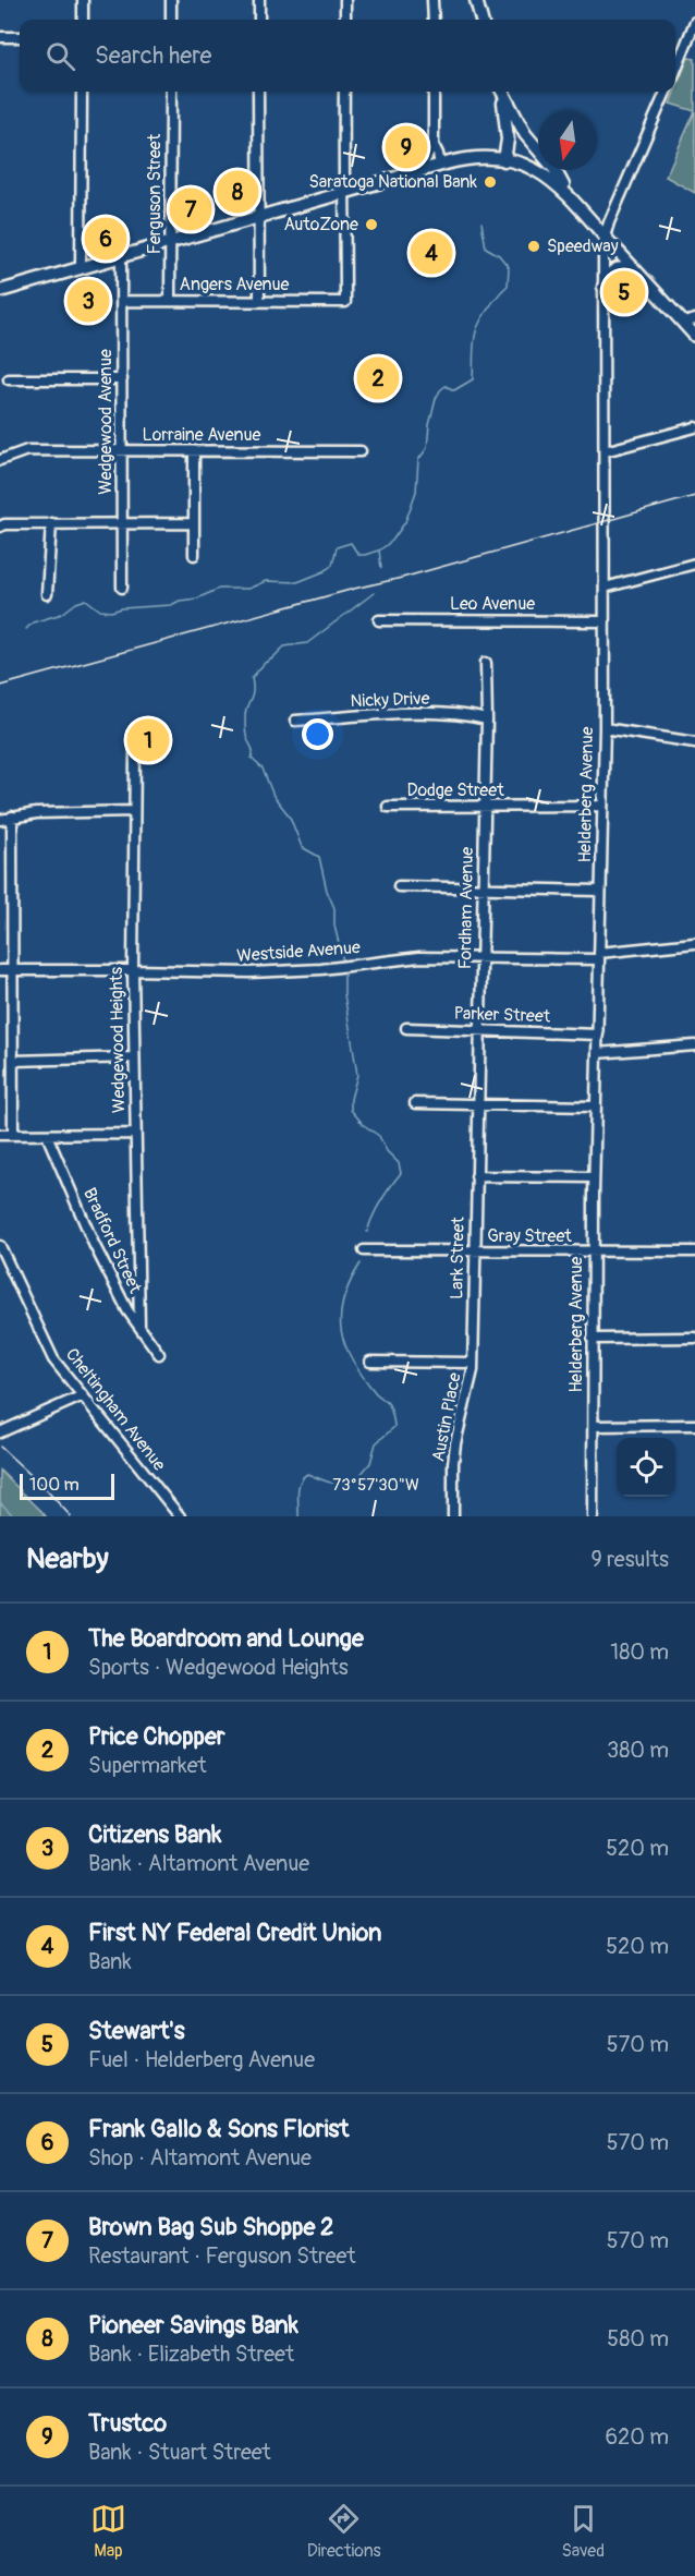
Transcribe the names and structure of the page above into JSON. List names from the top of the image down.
{
  "streets": {
    "street": [
      "Ferguson Street",
      "Angers Avenue",
      "Wedgewood Avenue",
      "Lorraine Avenue",
      "Leo Avenue",
      "Nicky Drive",
      "Dodge Street",
      "Helderberg Avenue",
      "Fordham Avenue",
      "Westside Avenue",
      "Parker Street",
      "Wedgewood Heights",
      "Gray Street",
      "Bradford Street",
      "Lark Street",
      "Cheltingham Avenue",
      "Austin Place"
    ]
  },
  "crossings": [
    ["Ferguson Street", "Angers Avenue"],
    ["Angers Avenue", "Wedgewood Avenue"],
    ["Wedgewood Avenue", "Lorraine Avenue"],
    ["Leo Avenue", "Helderberg Avenue"],
    ["Nicky Drive", "Fordham Avenue"],
    ["Dodge Street", "Helderberg Avenue"],
    ["Dodge Street", "Fordham Avenue"],
    ["Helderberg Avenue", "Westside Avenue"],
    ["Helderberg Avenue", "Parker Street"],
    ["Helderberg Avenue", "Gray Street"],
    ["Fordham Avenue", "Westside Avenue"],
    ["Fordham Avenue", "Parker Street"],
    ["Fordham Avenue", "Lark Street"],
    ["Westside Avenue", "Wedgewood Heights"],
    ["Wedgewood Heights", "Bradford Street"],
    ["Gray Street", "Lark Street"],
    ["Lark Street", "Austin Place"]
  ],
  "places": ["Saratoga National Bank", "AutoZone", "Speedway"],
  "scale_bar": "100 m",
  "north": "bottom",
  "page": {
    "search": "Search here",
    "pins": [
      "9",
      "8",
      "7",
      "6",
      "4",
      "5",
      "3",
      "2",
      "1"
    ],
    "scale": "100 m",
    "heading": ["Nearby", "9 results"],
    "list": [
      {
        "mark": "1",
        "name": "The Boardroom and Lounge",
        "note": "Sports · Wedgewood Heights",
        "value": "180 m"
      },
      {
        "mark": "2",
        "name": "Price Chopper",
        "note": "Supermarket",
        "value": "380 m"
      },
      {
        "mark": "3",
        "name": "Citizens Bank",
        "note": "Bank · Altamont Avenue",
        "value": "520 m"
      },
      {
        "mark": "4",
        "name": "First NY Federal Credit Union",
        "note": "Bank",
        "value": "520 m"
      },
      {
        "mark": "5",
        "name": "Stewart's",
        "note": "Fuel · Helderberg Avenue",
        "value": "570 m"
      },
      {
        "mark": "6",
        "name": "Frank Gallo & Sons Florist",
        "note": "Shop · Altamont Avenue",
        "value": "570 m"
      },
      {
        "mark": "7",
        "name": "Brown Bag Sub Shoppe 2",
        "note": "Restaurant · Ferguson Street",
        "value": "570 m"
      },
      {
        "mark": "8",
        "name": "Pioneer Savings Bank",
        "note": "Bank · Elizabeth Street",
        "value": "580 m"
      },
      {
        "mark": "9",
        "name": "Trustco",
        "note": "Bank · Stuart Street",
        "value": "620 m"
      }
    ],
    "nav": ["Map", "Directions", "Saved"]
  },
  "coordinates": ["73°57'30\"W"]
}
